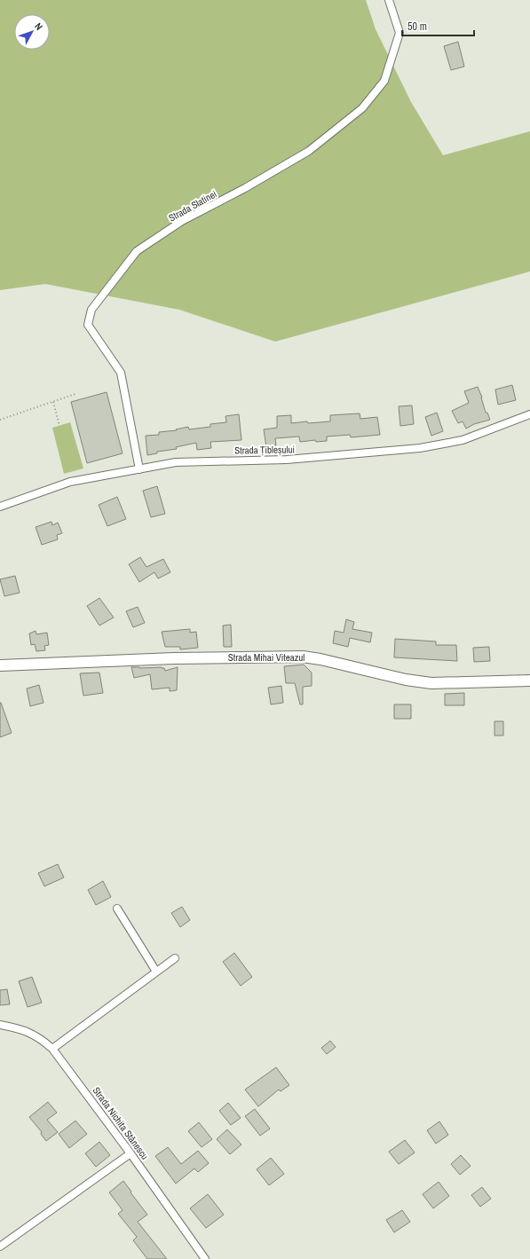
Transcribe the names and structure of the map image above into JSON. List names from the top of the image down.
{
  "streets": {
    "main road": ["Strada Mihai Viteazul"],
    "street": ["Strada Slatinei", "Strada Țibleșului", "Strada Nichita Stănescu"]
  },
  "crossings": [
    ["Strada Slatinei", "Strada Țibleșului"]
  ],
  "scale_bar": "50 m",
  "north": "top right"
}
